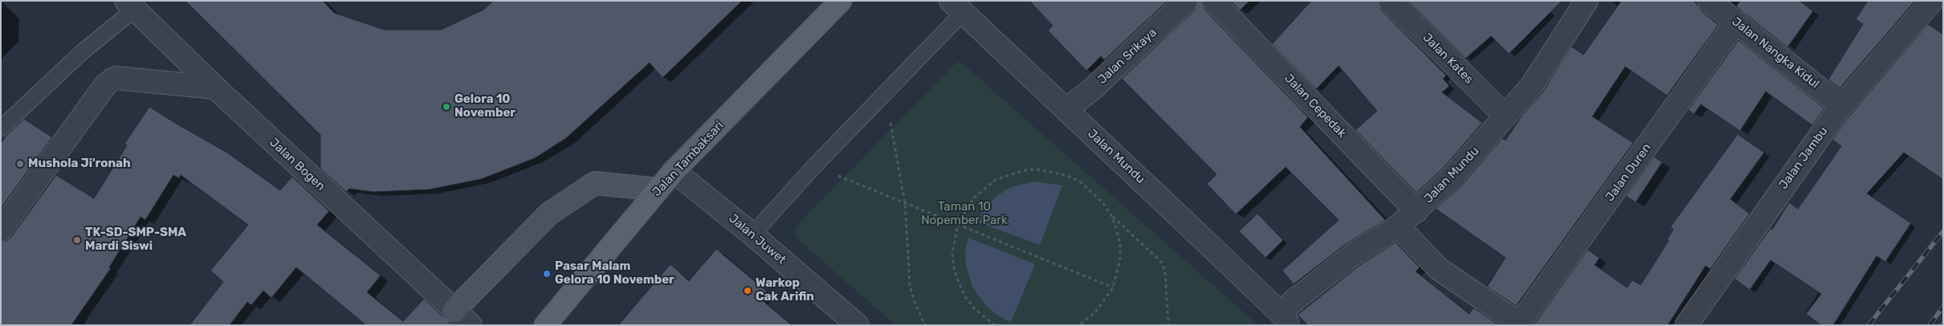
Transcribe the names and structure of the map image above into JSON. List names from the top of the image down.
{
  "streets": {
    "main road": ["Jalan Tambaksari"],
    "street": [
      "Jalan Nangka Kidul",
      "Jalan Srikaya",
      "Jalan Kates",
      "Jalan Cepedak",
      "Jalan Mundu",
      "Jalan Jambu",
      "Jalan Bogen",
      "Jalan Duren",
      "Jalan Juwet"
    ]
  },
  "crossings": [
    ["Jalan Nangka Kidul", "Jalan Jambu"],
    ["Jalan Nangka Kidul", "Jalan Duren"],
    ["Jalan Srikaya", "Jalan Mundu"],
    ["Jalan Kates", "Jalan Mundu"],
    ["Jalan Cepedak", "Jalan Mundu"],
    ["Jalan Tambaksari", "Jalan Juwet"]
  ],
  "parks": ["Taman 10 Nopember Park"],
  "places": [
    "Gelora 10 November",
    "Mushola Ji'ronah",
    "TK-SD-SMP-SMA Mardi Siswi",
    "Pasar Malam Gelora 10 November",
    "Warkop Cak Arifin"
  ]
}
